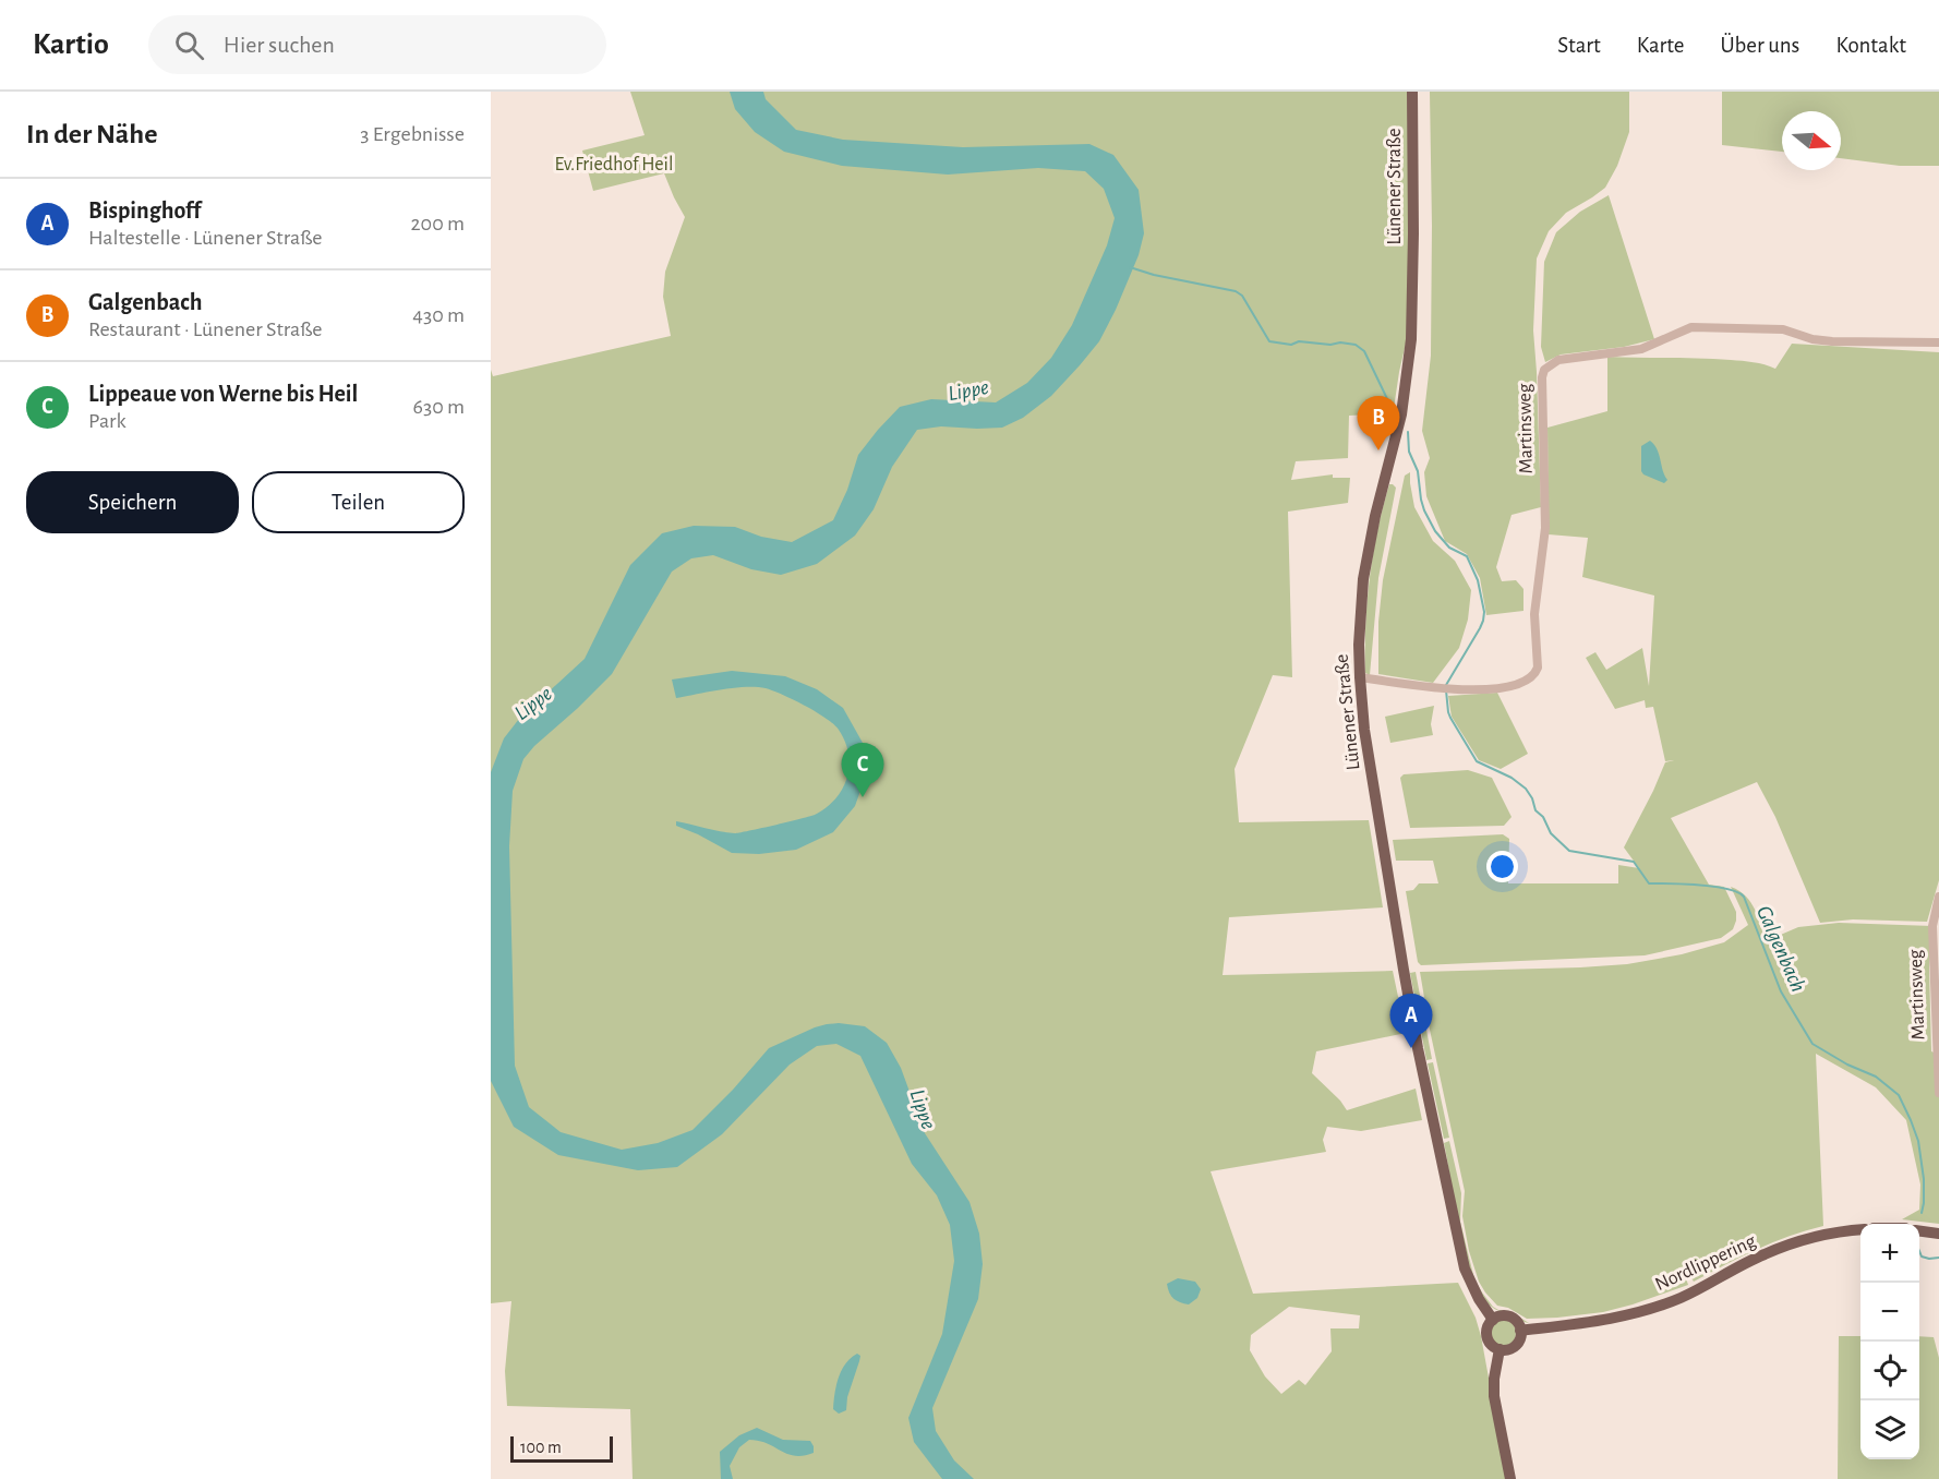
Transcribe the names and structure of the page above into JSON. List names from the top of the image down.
{
  "streets": {
    "main road": ["Lünener Straße", "Nordlippering"],
    "street": ["Martinsweg"]
  },
  "crossings": [
    ["Lünener Straße", "Martinsweg"],
    ["Lünener Straße", "Nordlippering"]
  ],
  "water": ["Lippe", "Galgenbach"],
  "parks": ["Ev.Friedhof Heil"],
  "scale_bar": "100 m",
  "north": "right",
  "page": {
    "header": "Kartio",
    "search": "Hier suchen",
    "nav": [
      "Start",
      "Karte",
      "Über uns",
      "Kontakt"
    ],
    "heading": ["In der Nähe", "3 Ergebnisse"],
    "list": [
      {
        "mark": "A",
        "name": "Bispinghoff",
        "note": "Haltestelle · Lünener Straße",
        "value": "200 m"
      },
      {
        "mark": "B",
        "name": "Galgenbach",
        "note": "Restaurant · Lünener Straße",
        "value": "430 m"
      },
      {
        "mark": "C",
        "name": "Lippeaue von Werne bis Heil",
        "note": "Park",
        "value": "630 m"
      }
    ],
    "pins": ["B", "C", "A"],
    "buttons": ["Speichern", "Teilen"],
    "map_buttons": ["+", "−"],
    "scale": "100 m"
  }
}
